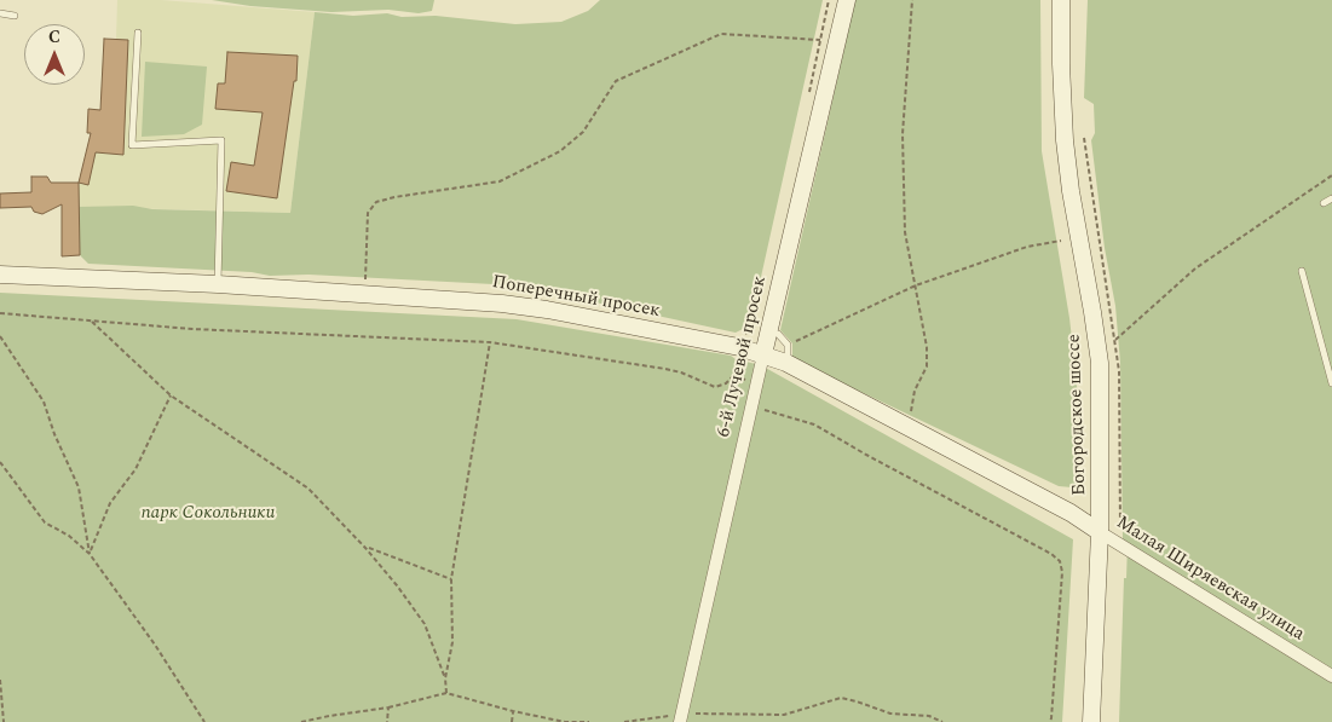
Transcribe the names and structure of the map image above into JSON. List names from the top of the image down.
{
  "streets": {
    "street": [
      "Поперечный просек",
      "6-й Лучевой просек",
      "Богородское шоссе",
      "Малая Ширяевская улица"
    ]
  },
  "crossings": [
    ["Поперечный просек", "6-й Лучевой просек"],
    ["Поперечный просек", "Богородское шоссе"],
    ["Поперечный просек", "Малая Ширяевская улица"],
    ["Богородское шоссе", "Малая Ширяевская улица"]
  ],
  "parks": ["парк Сокольники"],
  "north": "top"
}
